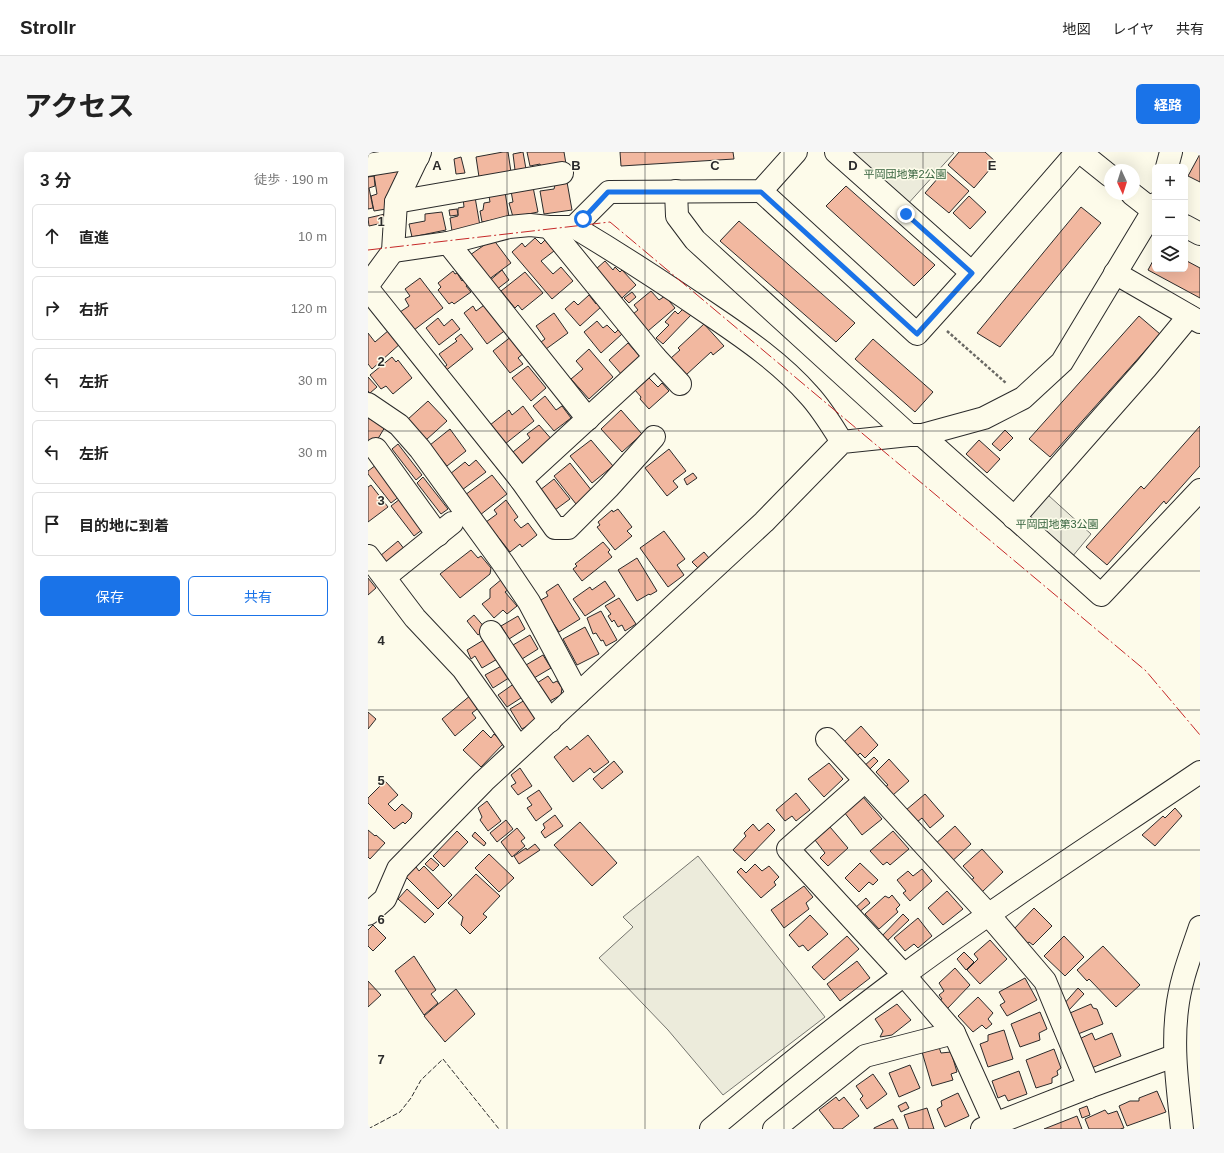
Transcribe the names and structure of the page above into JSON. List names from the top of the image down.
{
  "parks": ["平岡団地第2公園", "平岡団地第3公園"],
  "north": "bottom",
  "page": {
    "header": "Strollr",
    "nav": ["地図", "レイヤ", "共有"],
    "title": "アクセス",
    "buttons": [
      "経路",
      ["保存", "共有"]
    ],
    "heading": ["3 分", "徒歩 · 190 m"],
    "map_buttons": ["+", "−"],
    "list": [
      ["直進", "10 m"],
      ["右折", "120 m"],
      ["左折", "30 m"],
      ["左折", "30 m"],
      "目的地に到着"
    ]
  },
  "grid": {
    "columns": [
      "A",
      "B",
      "C",
      "D",
      "E"
    ],
    "rows": [
      "1",
      "2",
      "3",
      "4",
      "5",
      "6",
      "7"
    ]
  }
}
